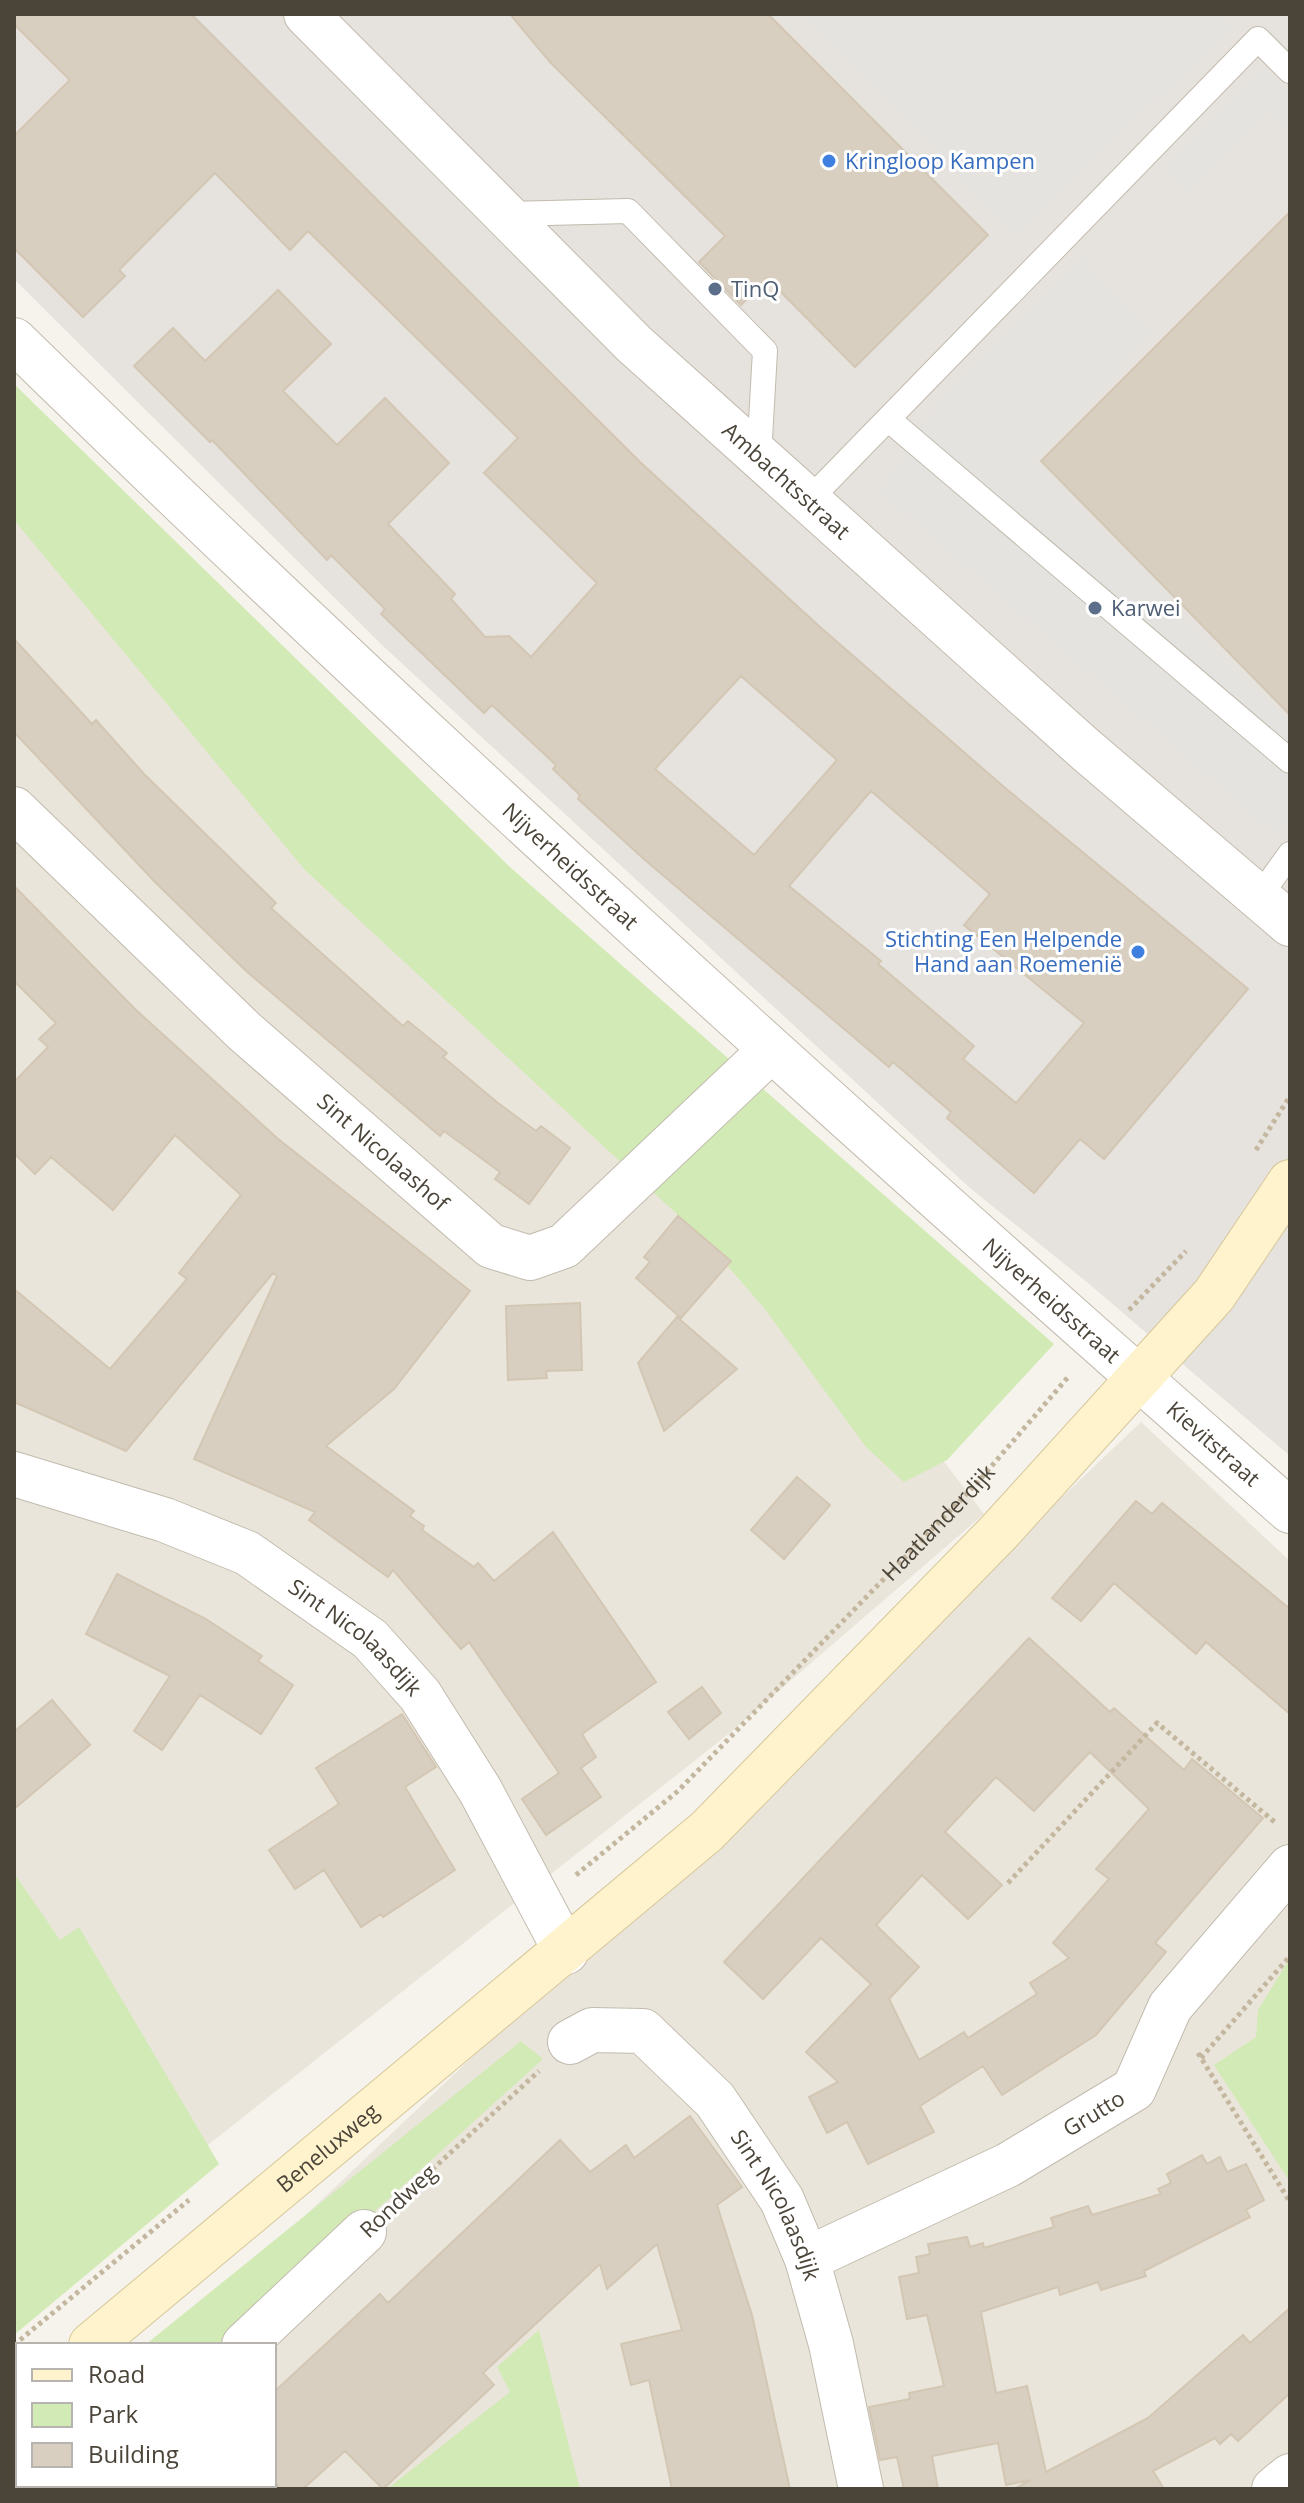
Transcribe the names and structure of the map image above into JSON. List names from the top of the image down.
{
  "streets": {
    "street": [
      "Ambachtsstraat",
      "Nijverheidsstraat",
      "Sint Nicolaashof",
      "Kievitstraat",
      "Sint Nicolaasdijk",
      "Grutto",
      "Beneluxweg",
      "Rondweg"
    ],
    "path": ["Haatlanderdijk"]
  },
  "crossings": [
    ["Nijverheidsstraat", "Sint Nicolaashof"],
    ["Nijverheidsstraat", "Kievitstraat"],
    ["Nijverheidsstraat", "Haatlanderdijk"],
    ["Haatlanderdijk", "Sint Nicolaasdijk"],
    ["Sint Nicolaasdijk", "Grutto"],
    ["Sint Nicolaasdijk", "Beneluxweg"],
    ["Sint Nicolaasdijk", "Rondweg"]
  ],
  "places": [
    "Kringloop Kampen",
    "TinQ",
    "Karwei",
    "Stichting Een Helpende Hand aan Roemenië"
  ],
  "legend": ["Road", "Park", "Building"]
}
